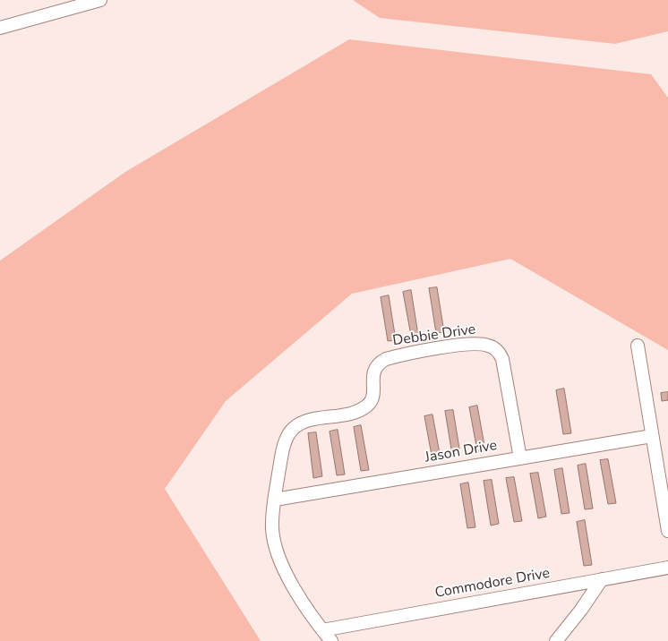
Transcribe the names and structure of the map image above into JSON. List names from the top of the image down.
{
  "streets": {
    "street": ["Debbie Drive", "Jason Drive", "Commodore Drive"]
  },
  "crossings": [
    ["Debbie Drive", "Jason Drive"],
    ["Debbie Drive", "Commodore Drive"]
  ]
}
